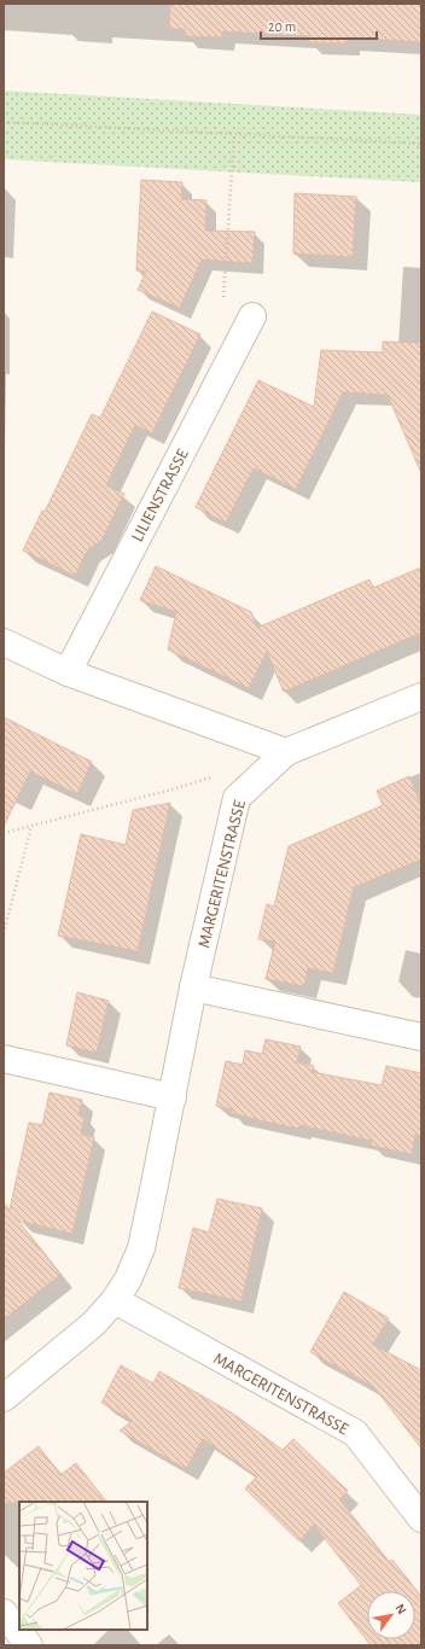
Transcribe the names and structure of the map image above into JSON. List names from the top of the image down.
{
  "streets": {
    "street": ["LILIENSTRASSE", "MARGERITENSTRASSE"]
  },
  "scale_bar": "20 m",
  "north": "top right"
}
